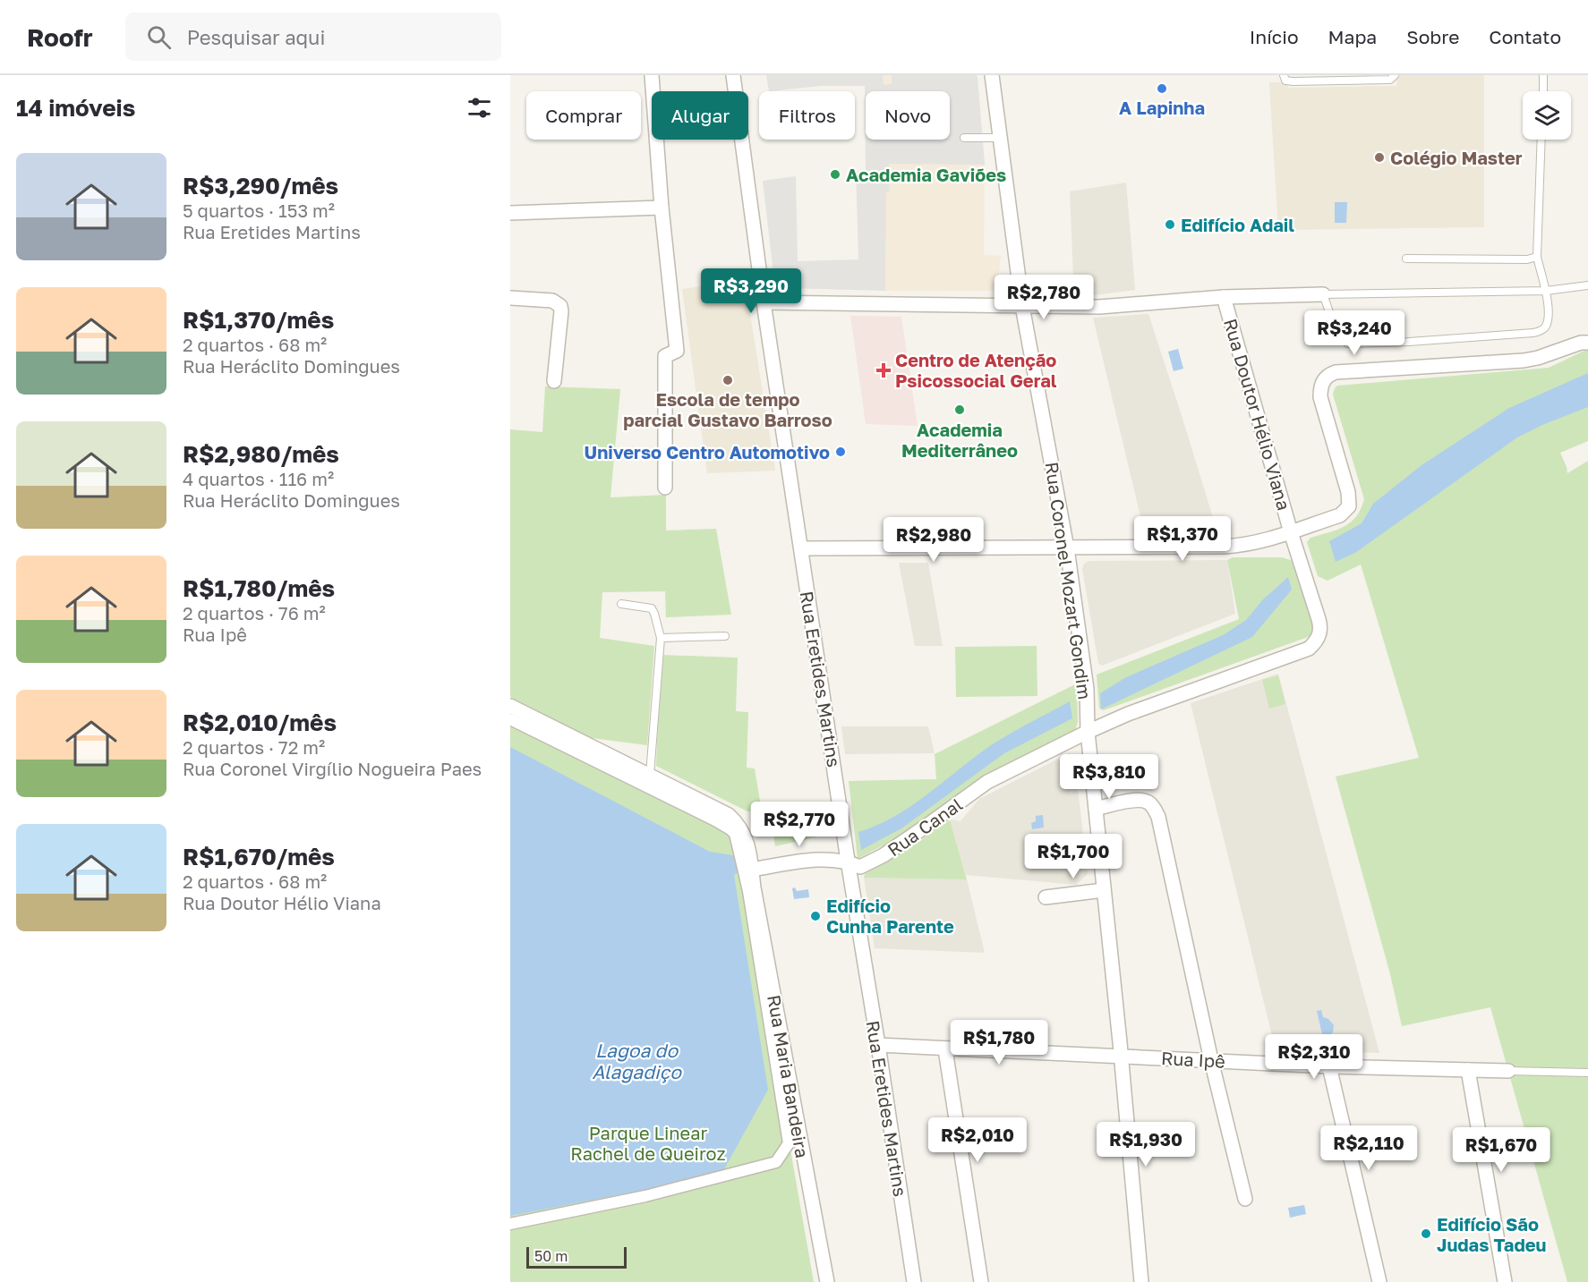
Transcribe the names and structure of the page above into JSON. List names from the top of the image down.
{
  "streets": {
    "street": [
      "Rua Doutor Hélio Viana",
      "Rua Coronel Mozart Gondim",
      "Rua Eretides Martins",
      "Rua Canal",
      "Rua Ipê",
      "Rua Maria Bandeira"
    ]
  },
  "crossings": [
    ["Rua Doutor Hélio Viana", "Rua Canal"],
    ["Rua Coronel Mozart Gondim", "Rua Canal"],
    ["Rua Coronel Mozart Gondim", "Rua Ipê"],
    ["Rua Eretides Martins", "Rua Canal"],
    ["Rua Eretides Martins", "Rua Ipê"],
    ["Rua Canal", "Rua Maria Bandeira"]
  ],
  "water": ["Lagoa do Alagadiço"],
  "parks": ["Parque Linear Rachel de Queiroz"],
  "places": {
    "other": [
      "A Lapinha",
      "Colégio Master",
      "Academia Gaviões",
      "Edifício Adail",
      "Escola de tempo parcial Gustavo Barroso",
      "Academia Mediterrâneo",
      "Universo Centro Automotivo",
      "Edifício Cunha Parente",
      "Edifício São Judas Tadeu"
    ],
    "health": ["Centro de Atenção Psicossocial Geral"]
  },
  "scale_bar": "50 m",
  "page": {
    "header": "Roofr",
    "search": "Pesquisar aqui",
    "nav": [
      "Início",
      "Mapa",
      "Sobre",
      "Contato"
    ],
    "heading": "14 imóveis",
    "chip": [
      "Comprar",
      "Alugar",
      "Filtros",
      "Novo"
    ],
    "list": [
      {
        "name": "R$3,290/mês",
        "note": "5 quartos · 153 m² · Rua Eretides Martins"
      },
      {
        "name": "R$1,370/mês",
        "note": "2 quartos · 68 m² · Rua Heráclito Domingues"
      },
      {
        "name": "R$2,980/mês",
        "note": "4 quartos · 116 m² · Rua Heráclito Domingues"
      },
      {
        "name": "R$1,780/mês",
        "note": "2 quartos · 76 m² · Rua Ipê"
      },
      {
        "name": "R$2,010/mês",
        "note": "2 quartos · 72 m² · Rua Coronel Virgílio Nogueira Paes"
      },
      {
        "name": "R$1,670/mês",
        "note": "2 quartos · 68 m² · Rua Doutor Hélio Viana"
      }
    ],
    "price": [
      "R$3,290",
      "R$2,780",
      "R$3,240",
      "R$1,370",
      "R$2,980",
      "R$3,810",
      "R$2,770",
      "R$1,700",
      "R$1,780",
      "R$2,310",
      "R$2,010",
      "R$1,930",
      "R$2,110",
      "R$1,670"
    ],
    "scale": "50 m"
  }
}
